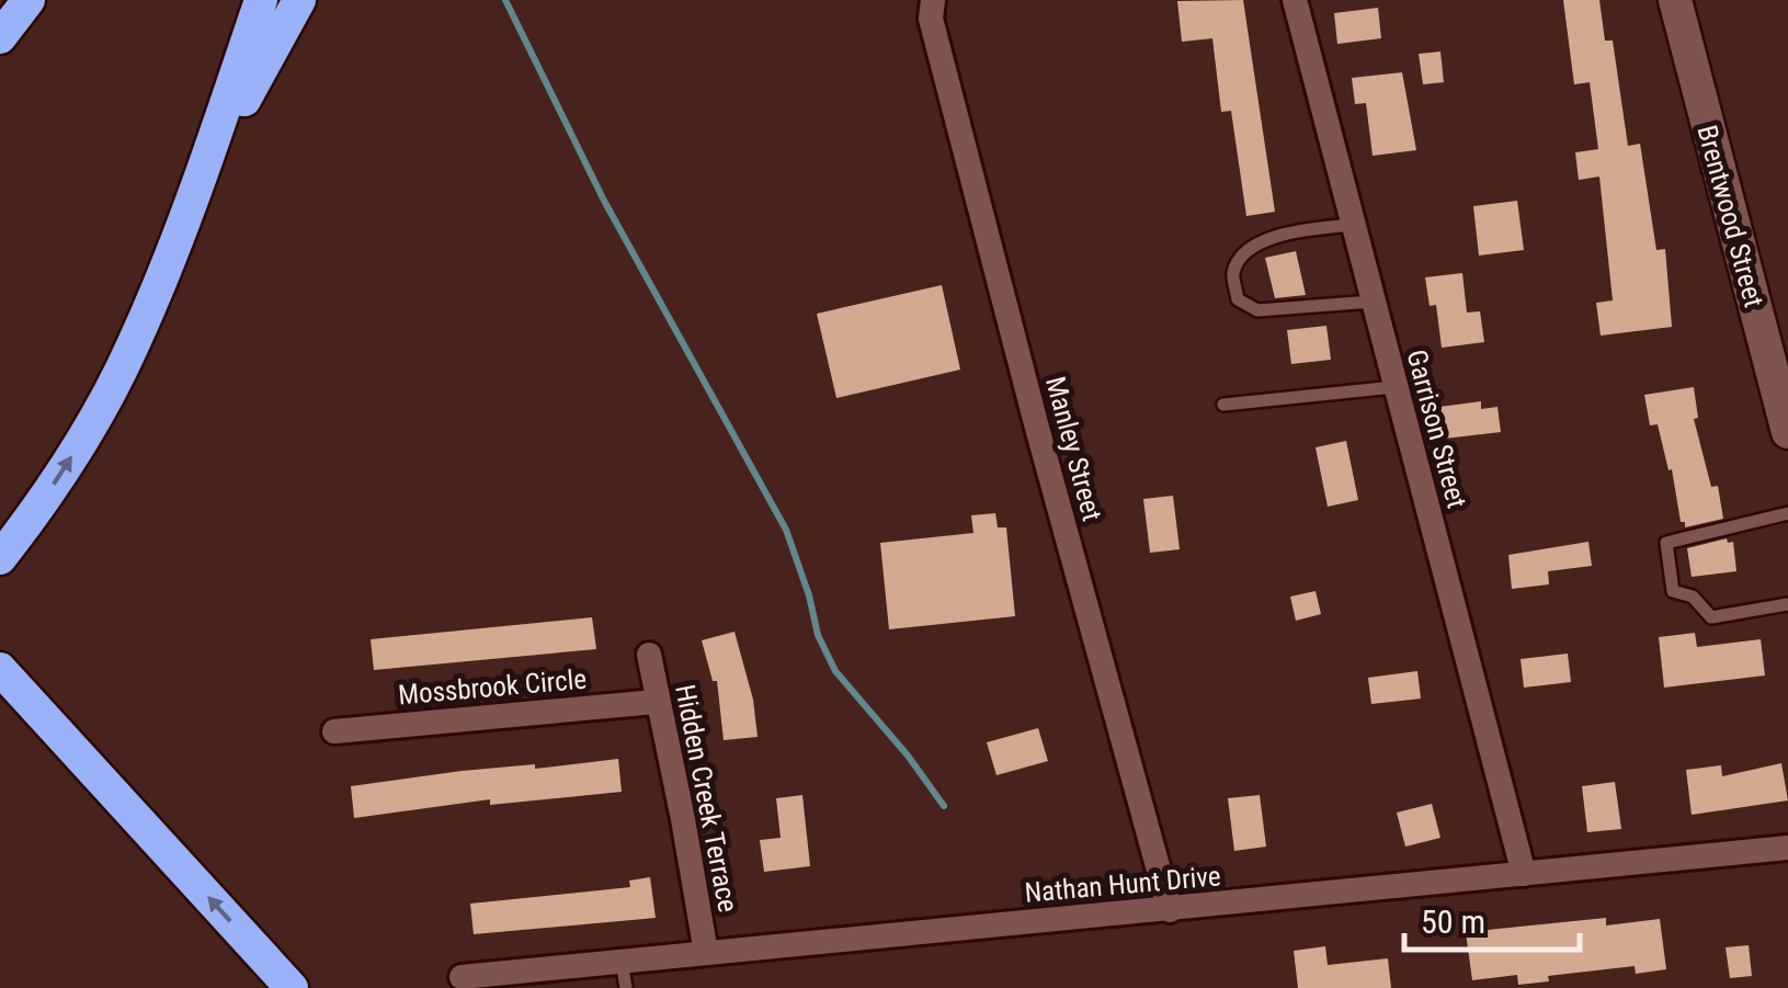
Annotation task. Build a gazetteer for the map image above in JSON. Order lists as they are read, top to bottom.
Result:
{
  "streets": {
    "main road": ["Brentwood Street"],
    "street": [
      "Garrison Street",
      "Manley Street",
      "Mossbrook Circle",
      "Hidden Creek Terrace",
      "Nathan Hunt Drive"
    ]
  },
  "crossings": [
    ["Garrison Street", "Nathan Hunt Drive"],
    ["Manley Street", "Nathan Hunt Drive"],
    ["Mossbrook Circle", "Hidden Creek Terrace"],
    ["Hidden Creek Terrace", "Nathan Hunt Drive"]
  ],
  "scale_bar": "50 m"
}
